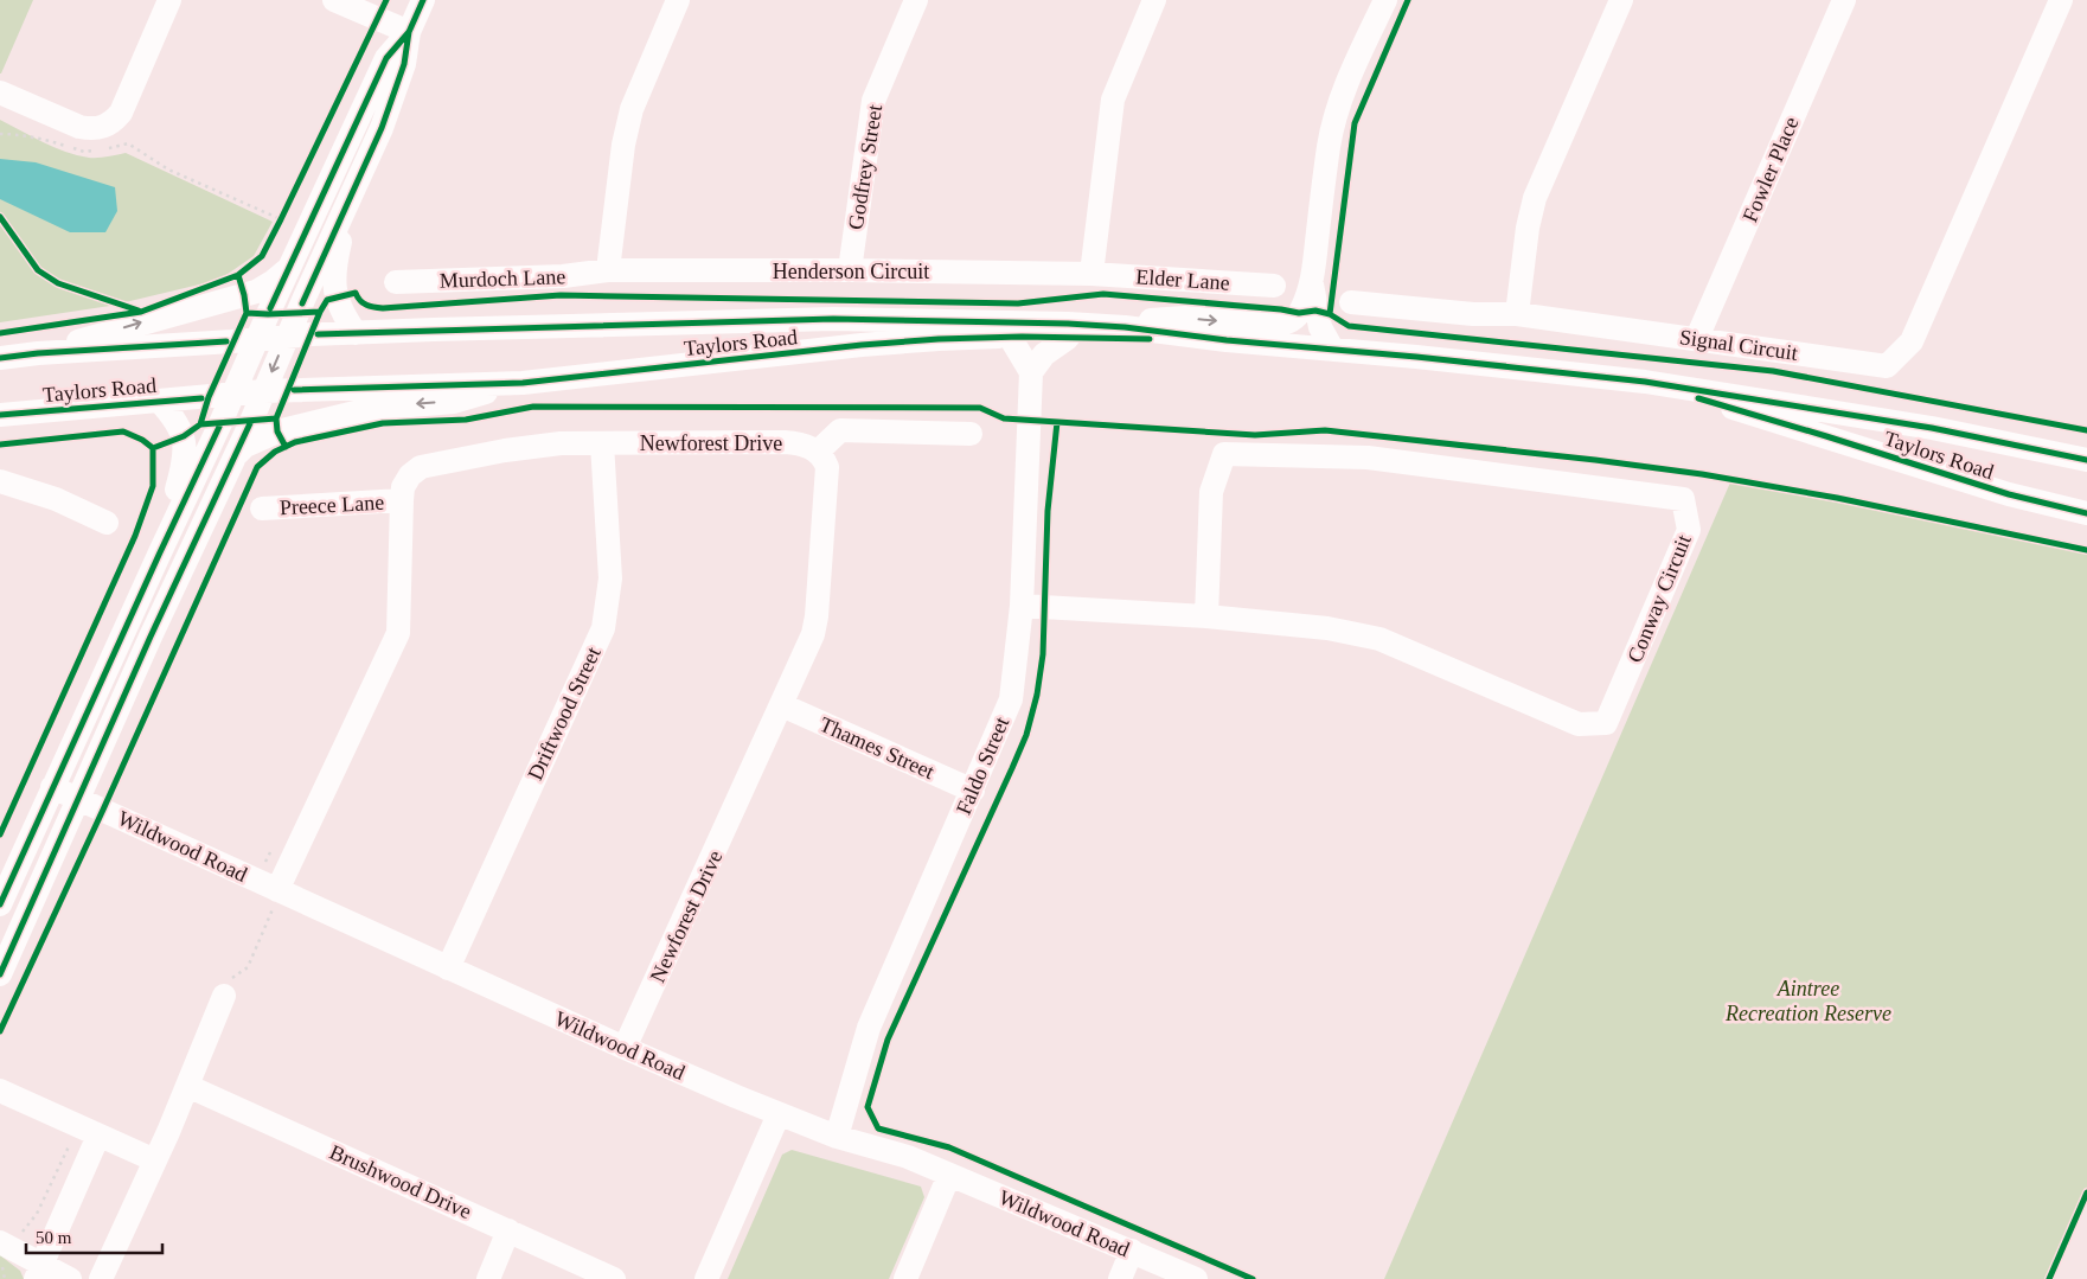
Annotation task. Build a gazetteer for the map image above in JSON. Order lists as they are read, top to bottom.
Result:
{
  "streets": {
    "street": [
      "Godfrey Street",
      "Fowler Place",
      "Henderson Circuit",
      "Murdoch Lane",
      "Elder Lane",
      "Taylors Road",
      "Signal Circuit",
      "Newforest Drive",
      "Preece Lane",
      "Conway Circuit",
      "Driftwood Street",
      "Thames Street",
      "Faldo Street",
      "Wildwood Road",
      "Brushwood Drive"
    ]
  },
  "crossings": [
    ["Godfrey Street", "Henderson Circuit"],
    ["Fowler Place", "Signal Circuit"],
    ["Henderson Circuit", "Murdoch Lane"],
    ["Henderson Circuit", "Elder Lane"],
    ["Newforest Drive", "Preece Lane"],
    ["Newforest Drive", "Driftwood Street"],
    ["Newforest Drive", "Thames Street"],
    ["Newforest Drive", "Wildwood Road"],
    ["Conway Circuit", "Faldo Street"],
    ["Driftwood Street", "Wildwood Road"],
    ["Thames Street", "Faldo Street"],
    ["Faldo Street", "Wildwood Road"]
  ],
  "parks": ["Aintree Recreation Reserve"],
  "scale_bar": "50 m"
}
